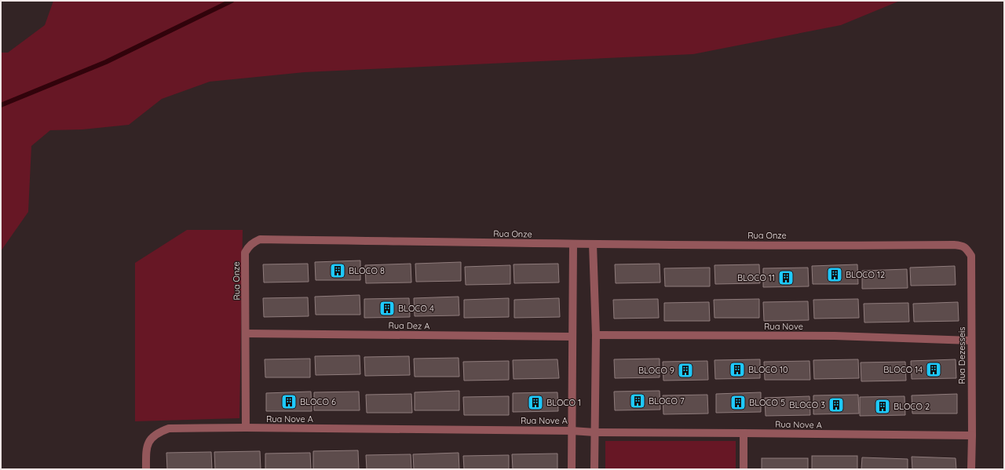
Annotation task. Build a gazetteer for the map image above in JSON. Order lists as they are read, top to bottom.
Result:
{
  "streets": {
    "street": [
      "Rua Onze",
      "Rua Dez A",
      "Rua Nove",
      "Rua Dezesseis",
      "Rua Nove A"
    ]
  },
  "crossings": [
    ["Rua Onze", "Rua Dez A"],
    ["Rua Onze", "Rua Dezesseis"],
    ["Rua Onze", "Rua Nove A"],
    ["Rua Nove", "Rua Dezesseis"],
    ["Rua Dezesseis", "Rua Nove A"]
  ],
  "places": {
    "building": [
      "BLOCO 8",
      "BLOCO 12",
      "BLOCO 11",
      "BLOCO 4",
      "BLOCO 10",
      "BLOCO 14",
      "BLOCO 9",
      "BLOCO 7",
      "BLOCO 6",
      "BLOCO 1",
      "BLOCO 5",
      "BLOCO 3",
      "BLOCO 2"
    ]
  }
}
